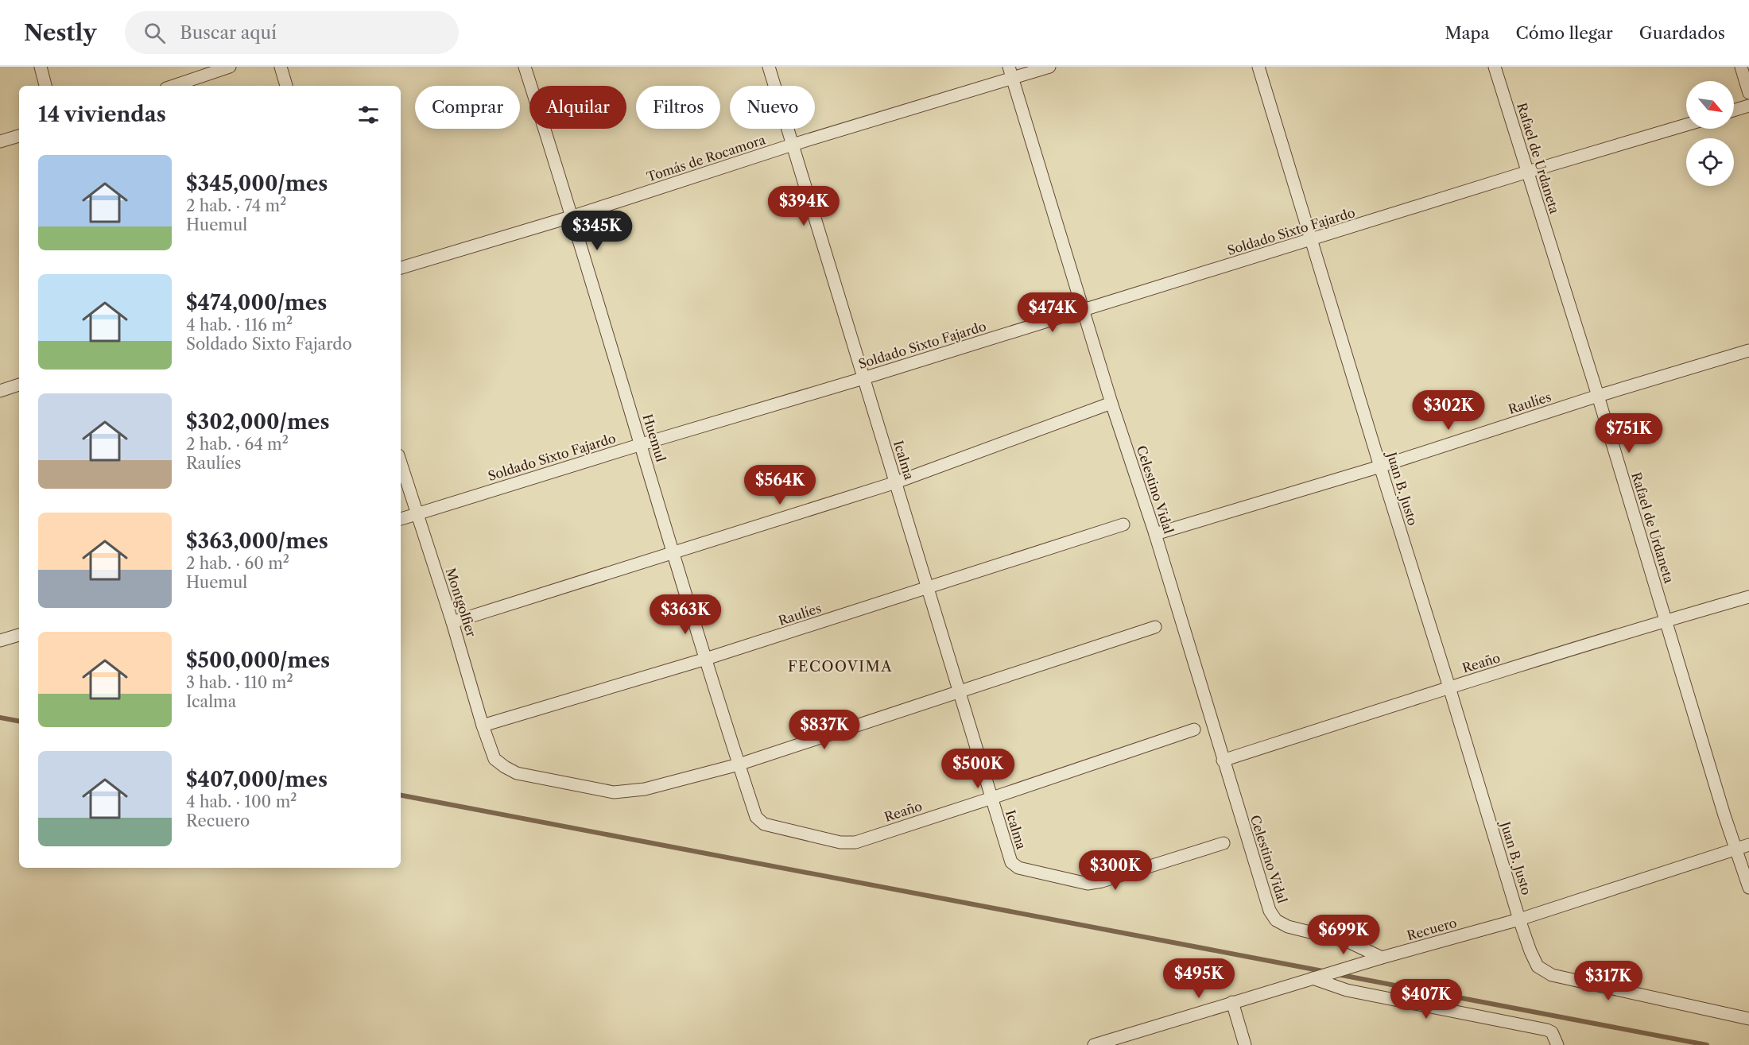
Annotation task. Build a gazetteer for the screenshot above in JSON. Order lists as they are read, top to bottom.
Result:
{
  "streets": {
    "street": [
      "Tomás de Rocamora",
      "Rafael de Urdaneta",
      "Soldado Sixto Fajardo",
      "Raulíes",
      "Huemul",
      "Icalma",
      "Juan B. Justo",
      "Celestino Vidal",
      "Montgolfier",
      "Reaño",
      "Recuero"
    ]
  },
  "crossings": [
    ["Tomás de Rocamora", "Huemul"],
    ["Tomás de Rocamora", "Icalma"],
    ["Tomás de Rocamora", "Celestino Vidal"],
    ["Rafael de Urdaneta", "Soldado Sixto Fajardo"],
    ["Rafael de Urdaneta", "Raulíes"],
    ["Rafael de Urdaneta", "Reaño"],
    ["Rafael de Urdaneta", "Recuero"],
    ["Soldado Sixto Fajardo", "Huemul"],
    ["Soldado Sixto Fajardo", "Icalma"],
    ["Soldado Sixto Fajardo", "Juan B. Justo"],
    ["Soldado Sixto Fajardo", "Celestino Vidal"],
    ["Soldado Sixto Fajardo", "Montgolfier"],
    ["Raulíes", "Huemul"],
    ["Raulíes", "Icalma"],
    ["Raulíes", "Juan B. Justo"],
    ["Raulíes", "Celestino Vidal"],
    ["Raulíes", "Montgolfier"],
    ["Huemul", "Montgolfier"],
    ["Huemul", "Reaño"],
    ["Icalma", "Reaño"],
    ["Juan B. Justo", "Reaño"],
    ["Juan B. Justo", "Recuero"],
    ["Celestino Vidal", "Reaño"],
    ["Celestino Vidal", "Recuero"]
  ],
  "districts": ["FECOOVIMA"],
  "north": "bottom right",
  "page": {
    "header": "Nestly",
    "search": "Buscar aquí",
    "nav": ["Mapa", "Cómo llegar", "Guardados"],
    "chip": [
      "Comprar",
      "Alquilar",
      "Filtros",
      "Nuevo"
    ],
    "heading": "14 viviendas",
    "list": [
      {
        "name": "$345,000/mes",
        "note": "2 hab. · 74 m² · Huemul"
      },
      {
        "name": "$474,000/mes",
        "note": "4 hab. · 116 m² · Soldado Sixto Fajardo"
      },
      {
        "name": "$302,000/mes",
        "note": "2 hab. · 64 m² · Raulíes"
      },
      {
        "name": "$363,000/mes",
        "note": "2 hab. · 60 m² · Huemul"
      },
      {
        "name": "$500,000/mes",
        "note": "3 hab. · 110 m² · Icalma"
      },
      {
        "name": "$407,000/mes",
        "note": "4 hab. · 100 m² · Recuero"
      }
    ],
    "price": [
      "$394K",
      "$345K",
      "$474K",
      "$302K",
      "$751K",
      "$564K",
      "$363K",
      "$837K",
      "$500K",
      "$300K",
      "$699K",
      "$495K",
      "$317K",
      "$407K"
    ]
  }
}
